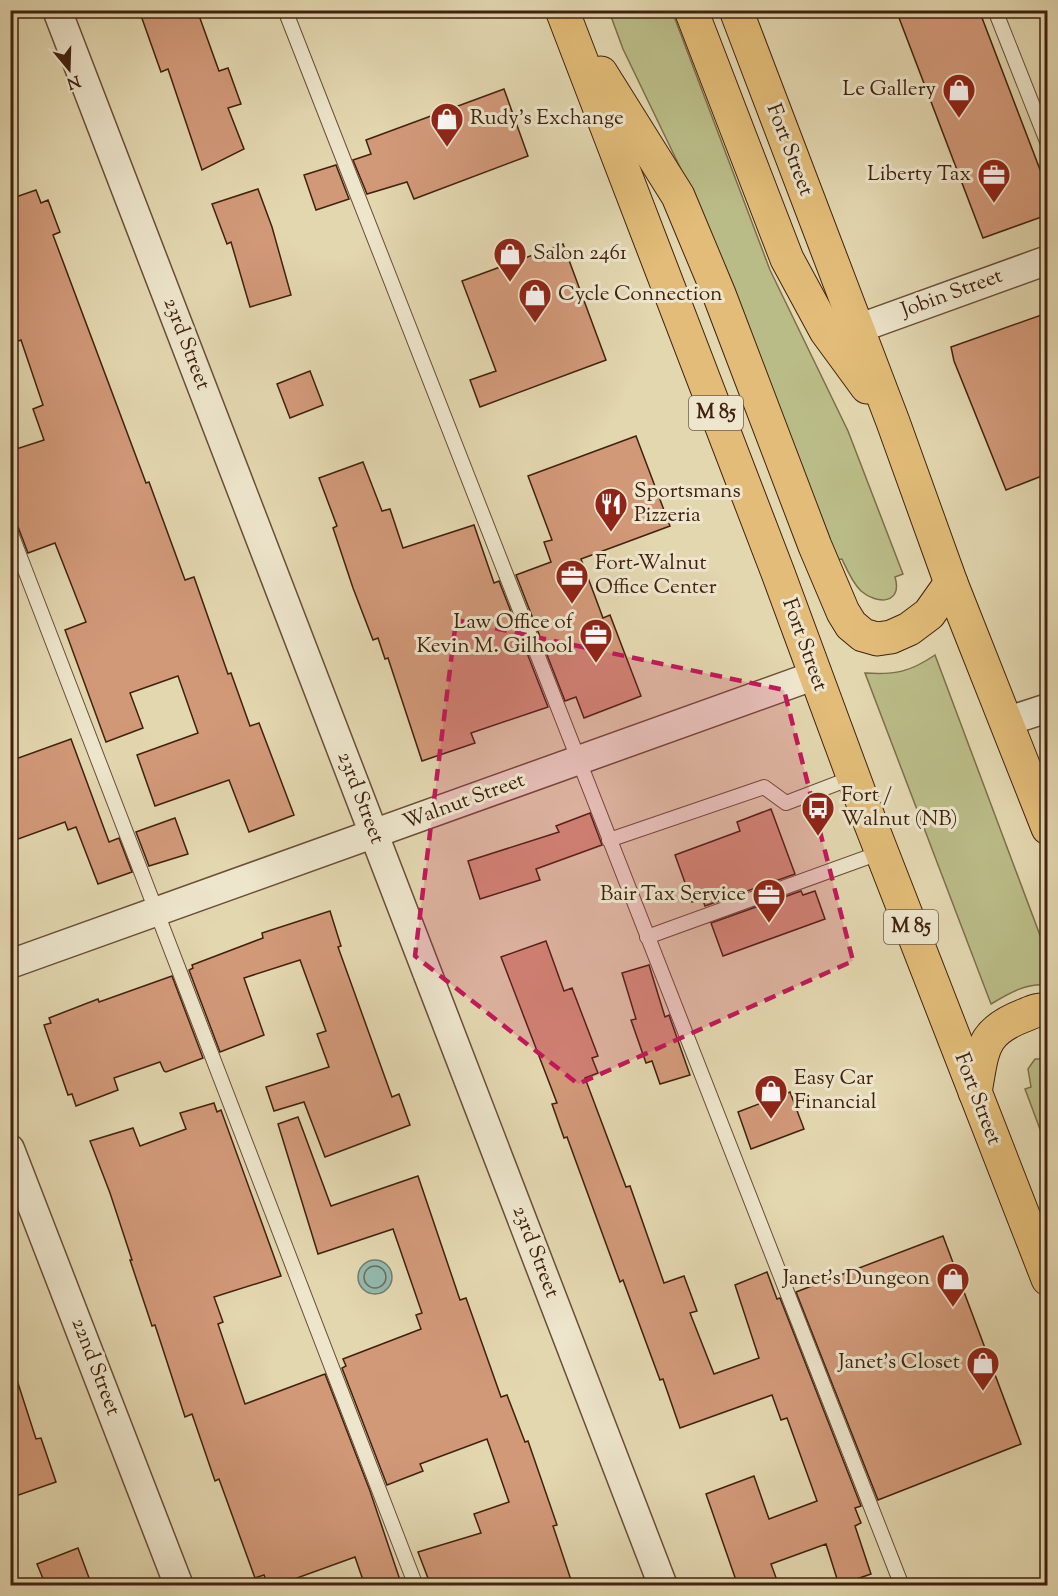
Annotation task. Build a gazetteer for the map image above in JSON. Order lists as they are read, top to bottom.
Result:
{
  "streets": {
    "main road": ["Fort Street", "M 85"],
    "street": [
      "Jobin Street",
      "23rd Street",
      "Walnut Street",
      "22nd Street"
    ]
  },
  "crossings": [
    ["Fort Street", "Jobin Street"],
    ["Fort Street", "Walnut Street"],
    ["23rd Street", "Walnut Street"]
  ],
  "places": {
    "shop": [
      "Le Gallery",
      "Rudy's Exchange",
      "Salon 2461",
      "Cycle Connection",
      "Easy Car Financial",
      "Janet's Dungeon",
      "Janet's Closet"
    ],
    "office": [
      "Liberty Tax",
      "Fort-Walnut Office Center",
      "Law Office of Kevin M. Gilhool",
      "Bair Tax Service"
    ],
    "restaurant": ["Sportsmans Pizzeria"],
    "bus stop": ["Fort / Walnut (NB)"]
  },
  "north": "bottom"
}
